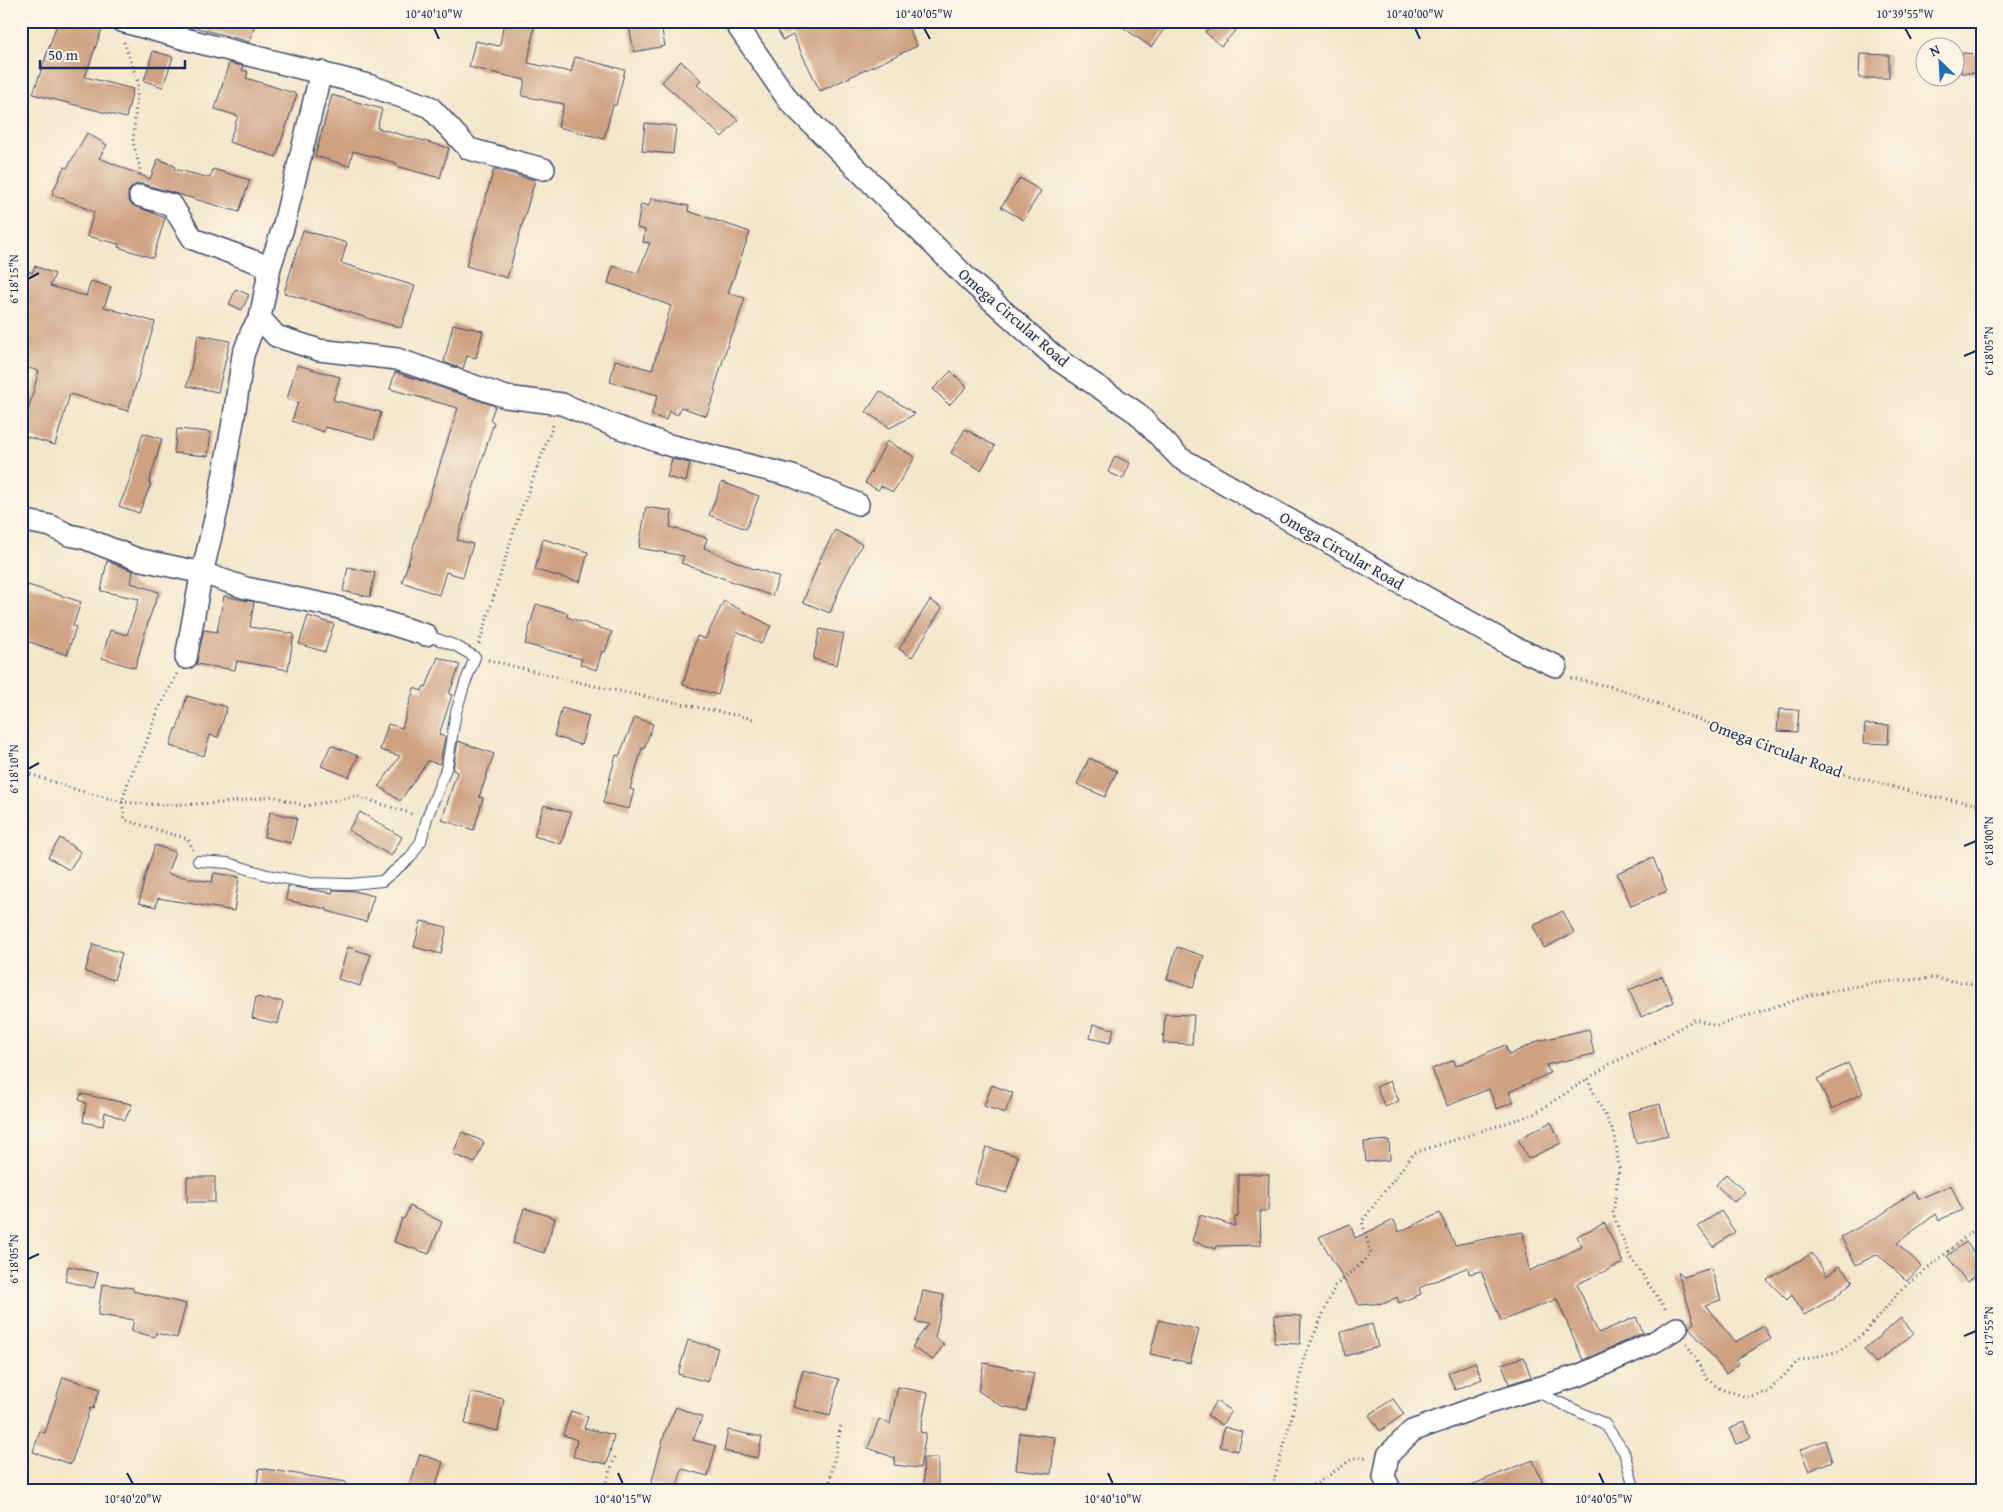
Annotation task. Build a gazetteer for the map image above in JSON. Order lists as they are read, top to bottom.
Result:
{
  "streets": {
    "street": ["Omega Circular Road"]
  },
  "scale_bar": "50 m",
  "north": "top left",
  "coordinates": [
    "10°40'10\"W",
    "10°40'05\"W",
    "10°40'00\"W",
    "10°39'55\"W",
    "6°18'15\"N",
    "6°18'05\"N",
    "6°18'10\"N",
    "6°18'00\"N",
    "6°17'55\"N",
    "10°40'20\"W",
    "10°40'15\"W"
  ]
}
